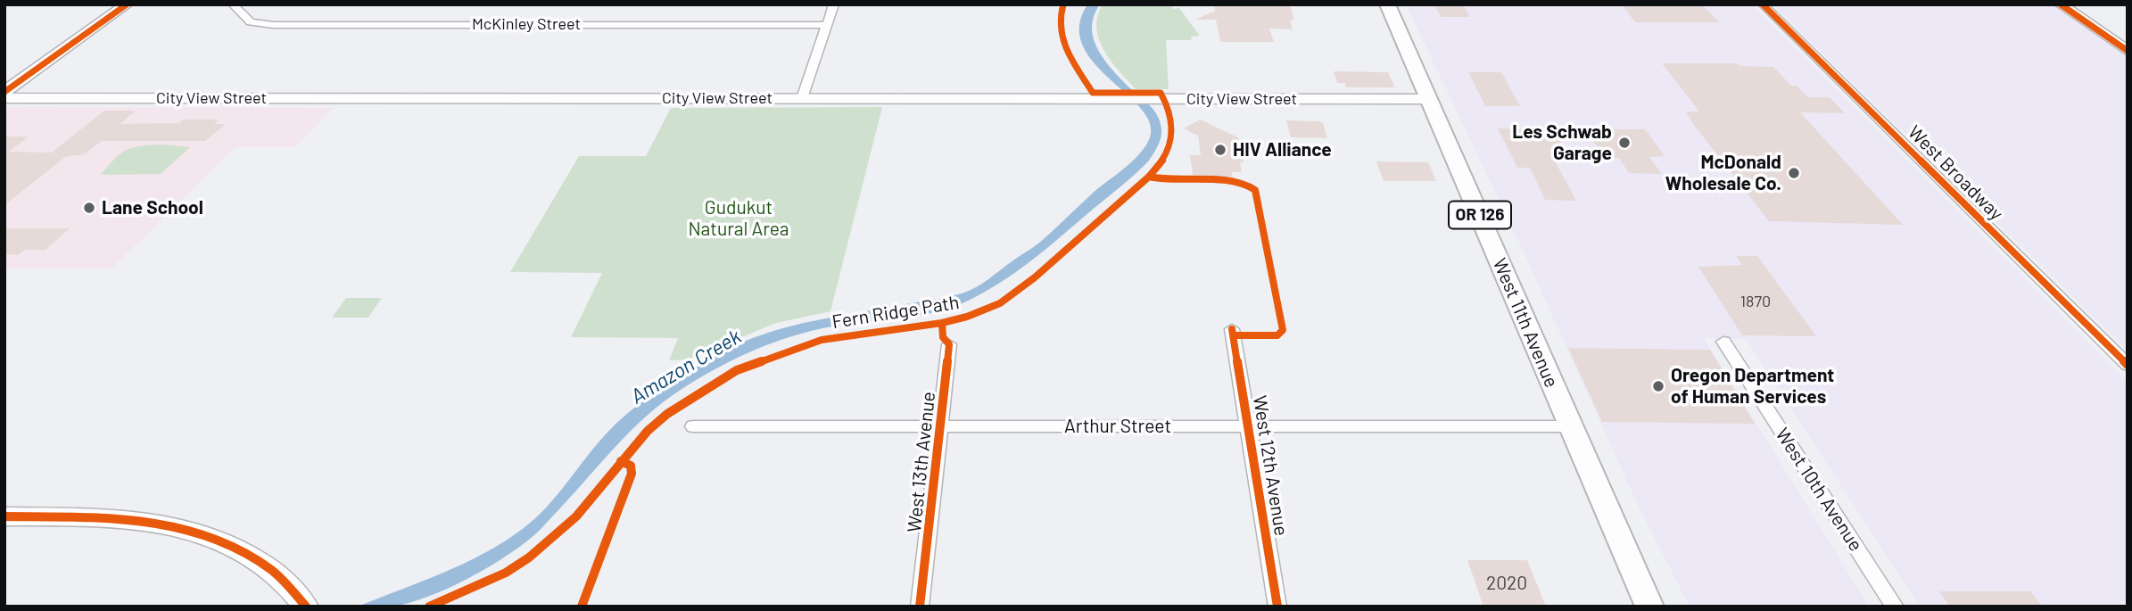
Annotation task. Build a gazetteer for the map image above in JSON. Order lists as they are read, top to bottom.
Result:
{
  "streets": {
    "main road": ["OR 126", "West 11th Avenue"],
    "street": [
      "McKinley Street",
      "City View Street",
      "West Broadway",
      "Arthur Street",
      "West 13th Avenue",
      "West 12th Avenue",
      "West 10th Avenue"
    ],
    "cycle path": ["Fern Ridge Path"]
  },
  "crossings": [
    ["City View Street", "West 11th Avenue"],
    ["West 11th Avenue", "Arthur Street"],
    ["Arthur Street", "West 13th Avenue"],
    ["Arthur Street", "West 12th Avenue"]
  ],
  "water": ["Amazon Creek"],
  "parks": ["Gudukut Natural Area"],
  "places": [
    "Les Schwab Garage",
    "HIV Alliance",
    "McDonald Wholesale Co.",
    "Lane School",
    "Oregon Department of Human Services"
  ],
  "house_numbers": ["1870", "2020"]
}
